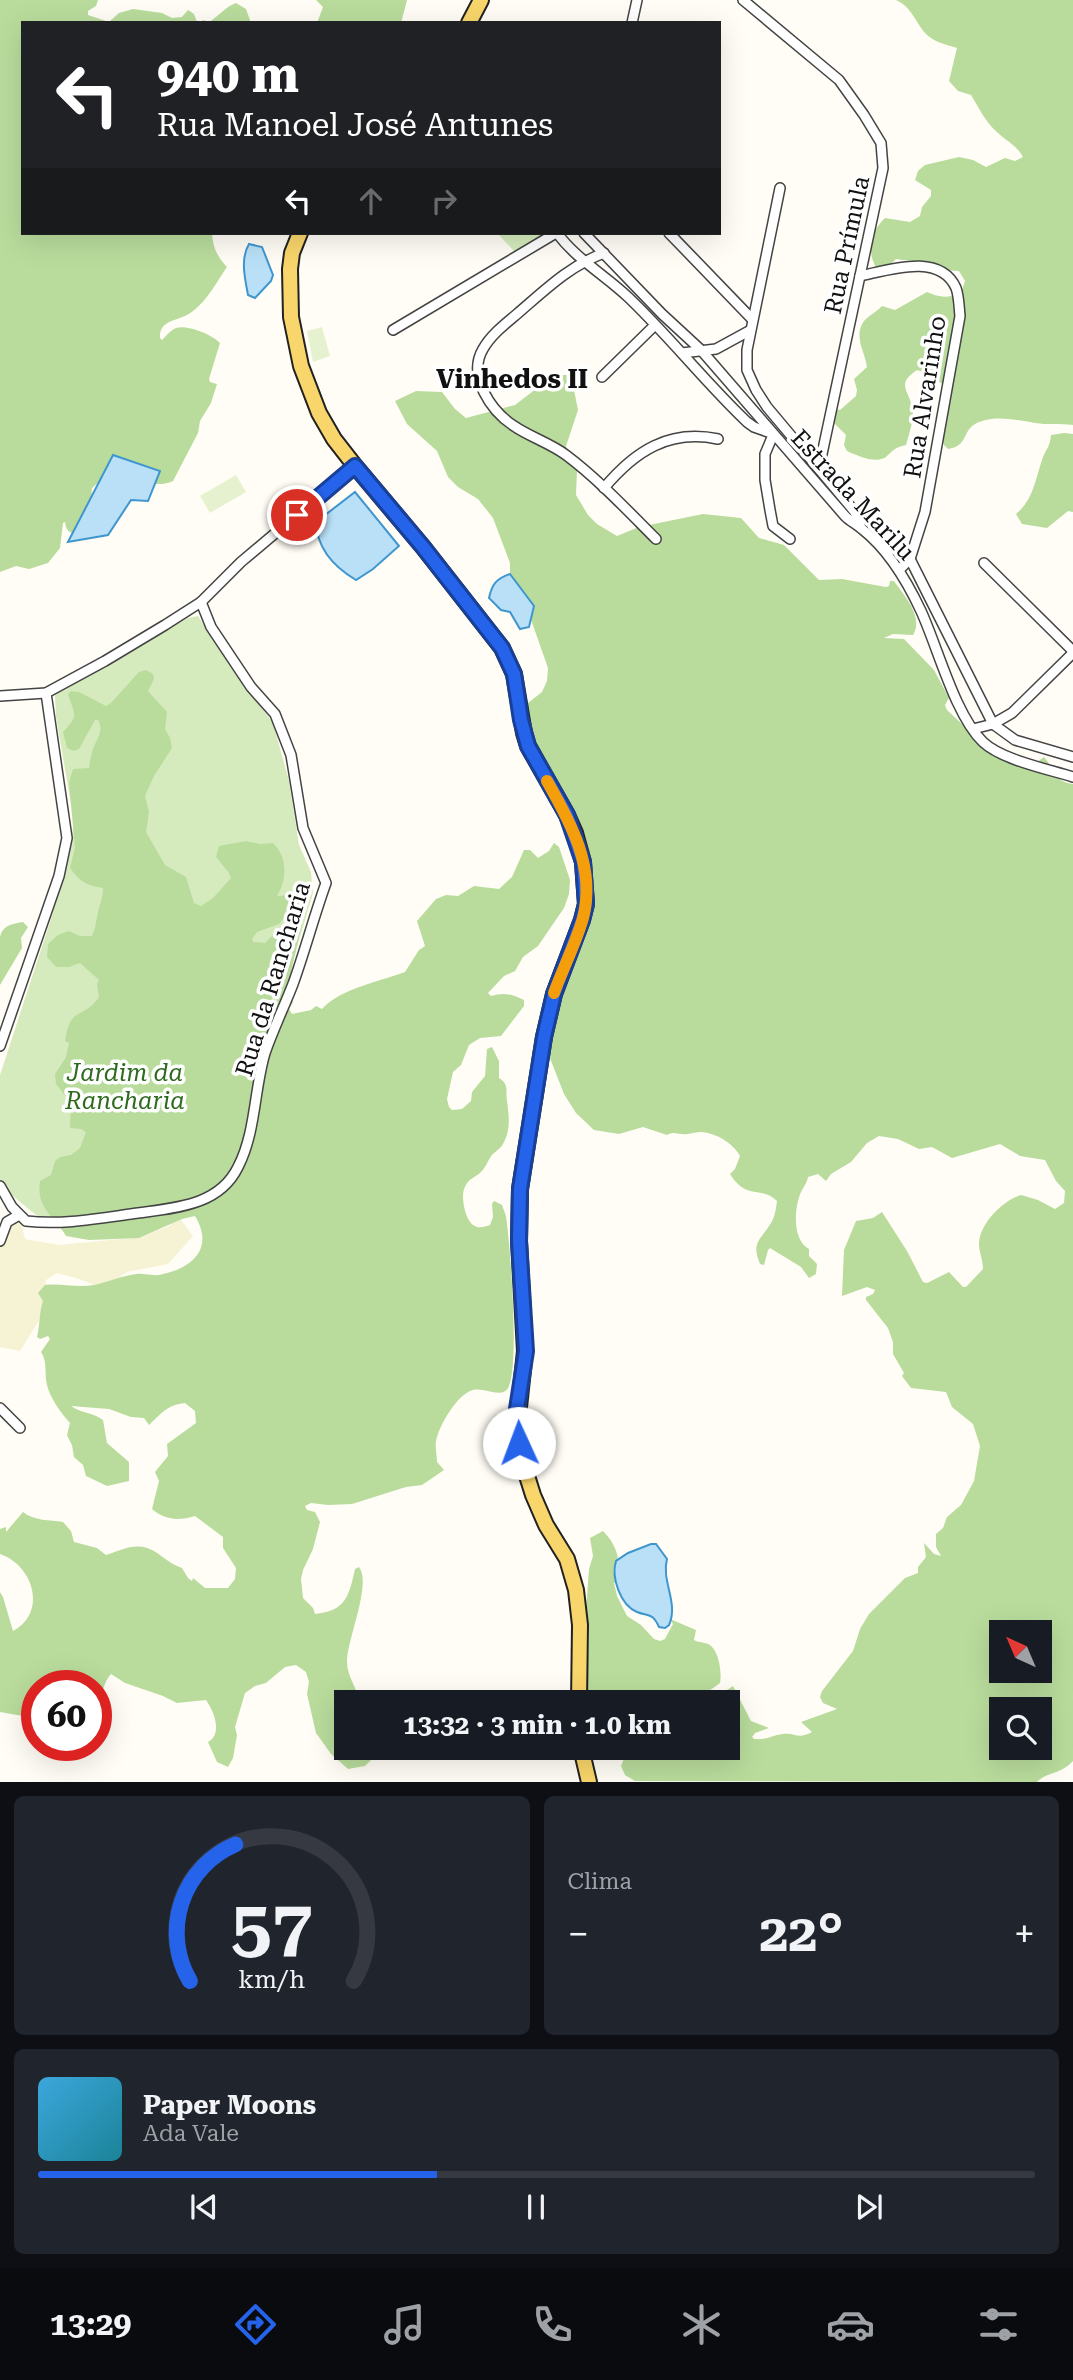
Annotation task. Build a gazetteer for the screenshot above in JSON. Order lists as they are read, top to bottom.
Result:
{
  "streets": {
    "street": [
      "Rua Prímula",
      "Rua Alvarinho",
      "Estrada Marilu",
      "Rua da Rancharia"
    ]
  },
  "crossings": [
    ["Rua Prímula", "Rua Alvarinho"],
    ["Rua Alvarinho", "Estrada Marilu"]
  ],
  "districts": ["Vinhedos II"],
  "parks": ["Jardim da Rancharia"],
  "north": "top left",
  "page": {
    "turn": ["940 m", "Rua Manoel José Antunes"],
    "limit": "60",
    "trip": "13:32 · 3 min · 1.0 km",
    "tile": "Clima",
    "heat": ["−", "22°", "+"],
    "song": ["Paper Moons", "Ada Vale"],
    "tabs": "13:29",
    "gauge": ["57", "km/h"]
  }
}
